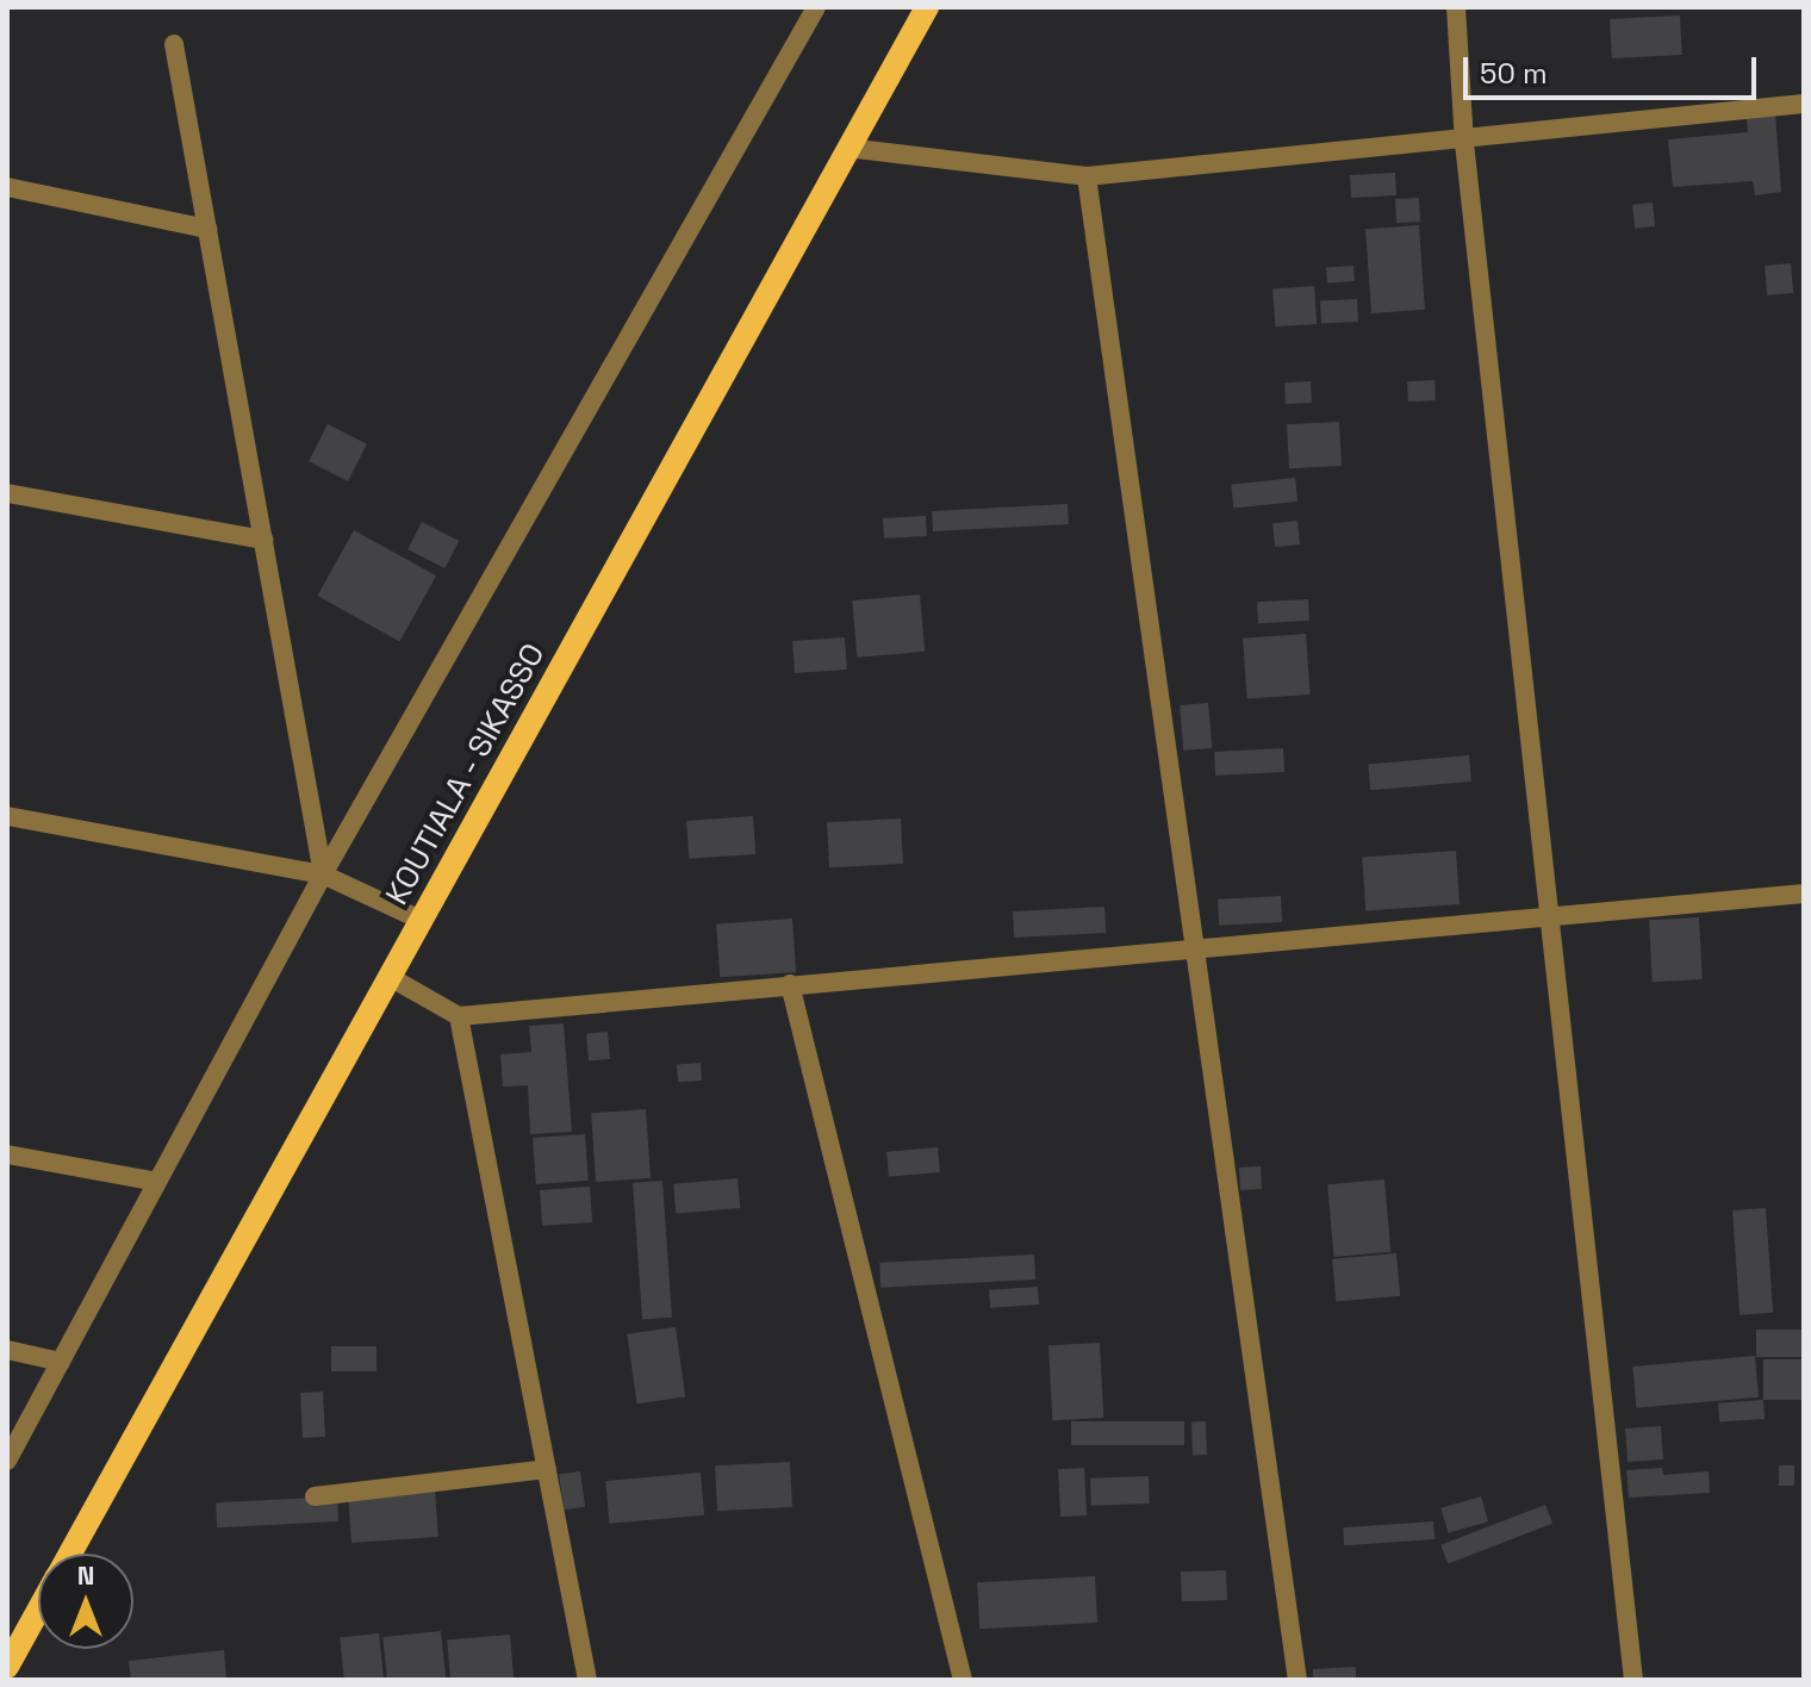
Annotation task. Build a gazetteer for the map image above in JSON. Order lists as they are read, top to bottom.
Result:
{
  "streets": {
    "main road": ["KOUTIALA - SIKASSO"]
  },
  "scale_bar": "50 m",
  "north": "top"
}
